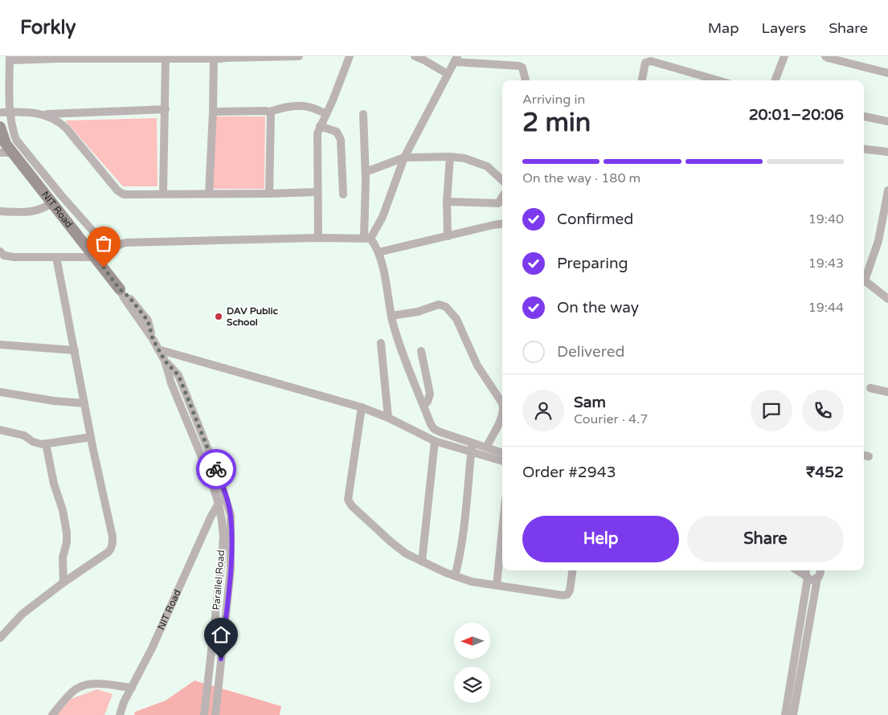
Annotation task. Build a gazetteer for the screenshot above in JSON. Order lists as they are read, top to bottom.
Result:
{
  "streets": {
    "main road": ["NIT Road"],
    "street": ["Parallel Road"]
  },
  "crossings": [
    ["NIT Road", "Parallel Road"]
  ],
  "places": ["DAV Public School"],
  "north": "left",
  "page": {
    "header": "Forkly",
    "nav": ["Map", "Layers", "Share"],
    "heading": ["2 min", "Arriving in", "20:01–20:06"],
    "panel": [
      "Sam",
      "Courier · 4.7",
      "Order #2943",
      "₹452"
    ],
    "bar": "On the way · 180 m",
    "list": [
      ["Confirmed", "19:40"],
      ["Preparing", "19:43"],
      ["On the way", "19:44"],
      "Delivered"
    ],
    "buttons": ["Help", "Share"]
  }
}
